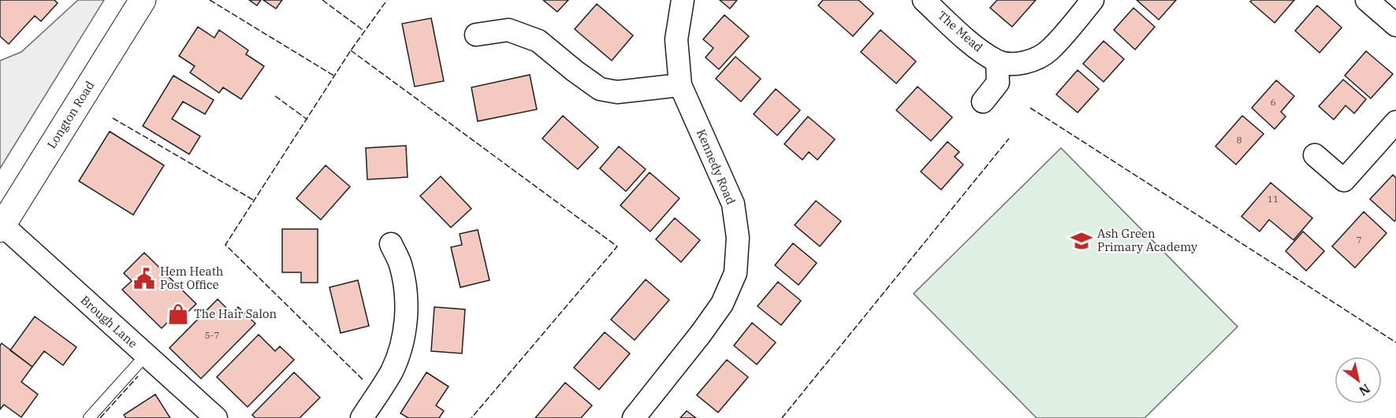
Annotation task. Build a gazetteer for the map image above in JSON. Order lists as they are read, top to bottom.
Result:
{
  "streets": {
    "main road": ["Longton Road"],
    "street": ["The Mead", "Kennedy Road", "Brough Lane"]
  },
  "crossings": [
    ["Longton Road", "Brough Lane"]
  ],
  "places": {
    "school or university": ["Ash Green Primary Academy"],
    "public building": ["Hem Heath Post Office"],
    "shop": ["The Hair Salon"]
  },
  "house_numbers": [
    "6",
    "8",
    "11",
    "7",
    "5-7"
  ],
  "north": "bottom right"
}
